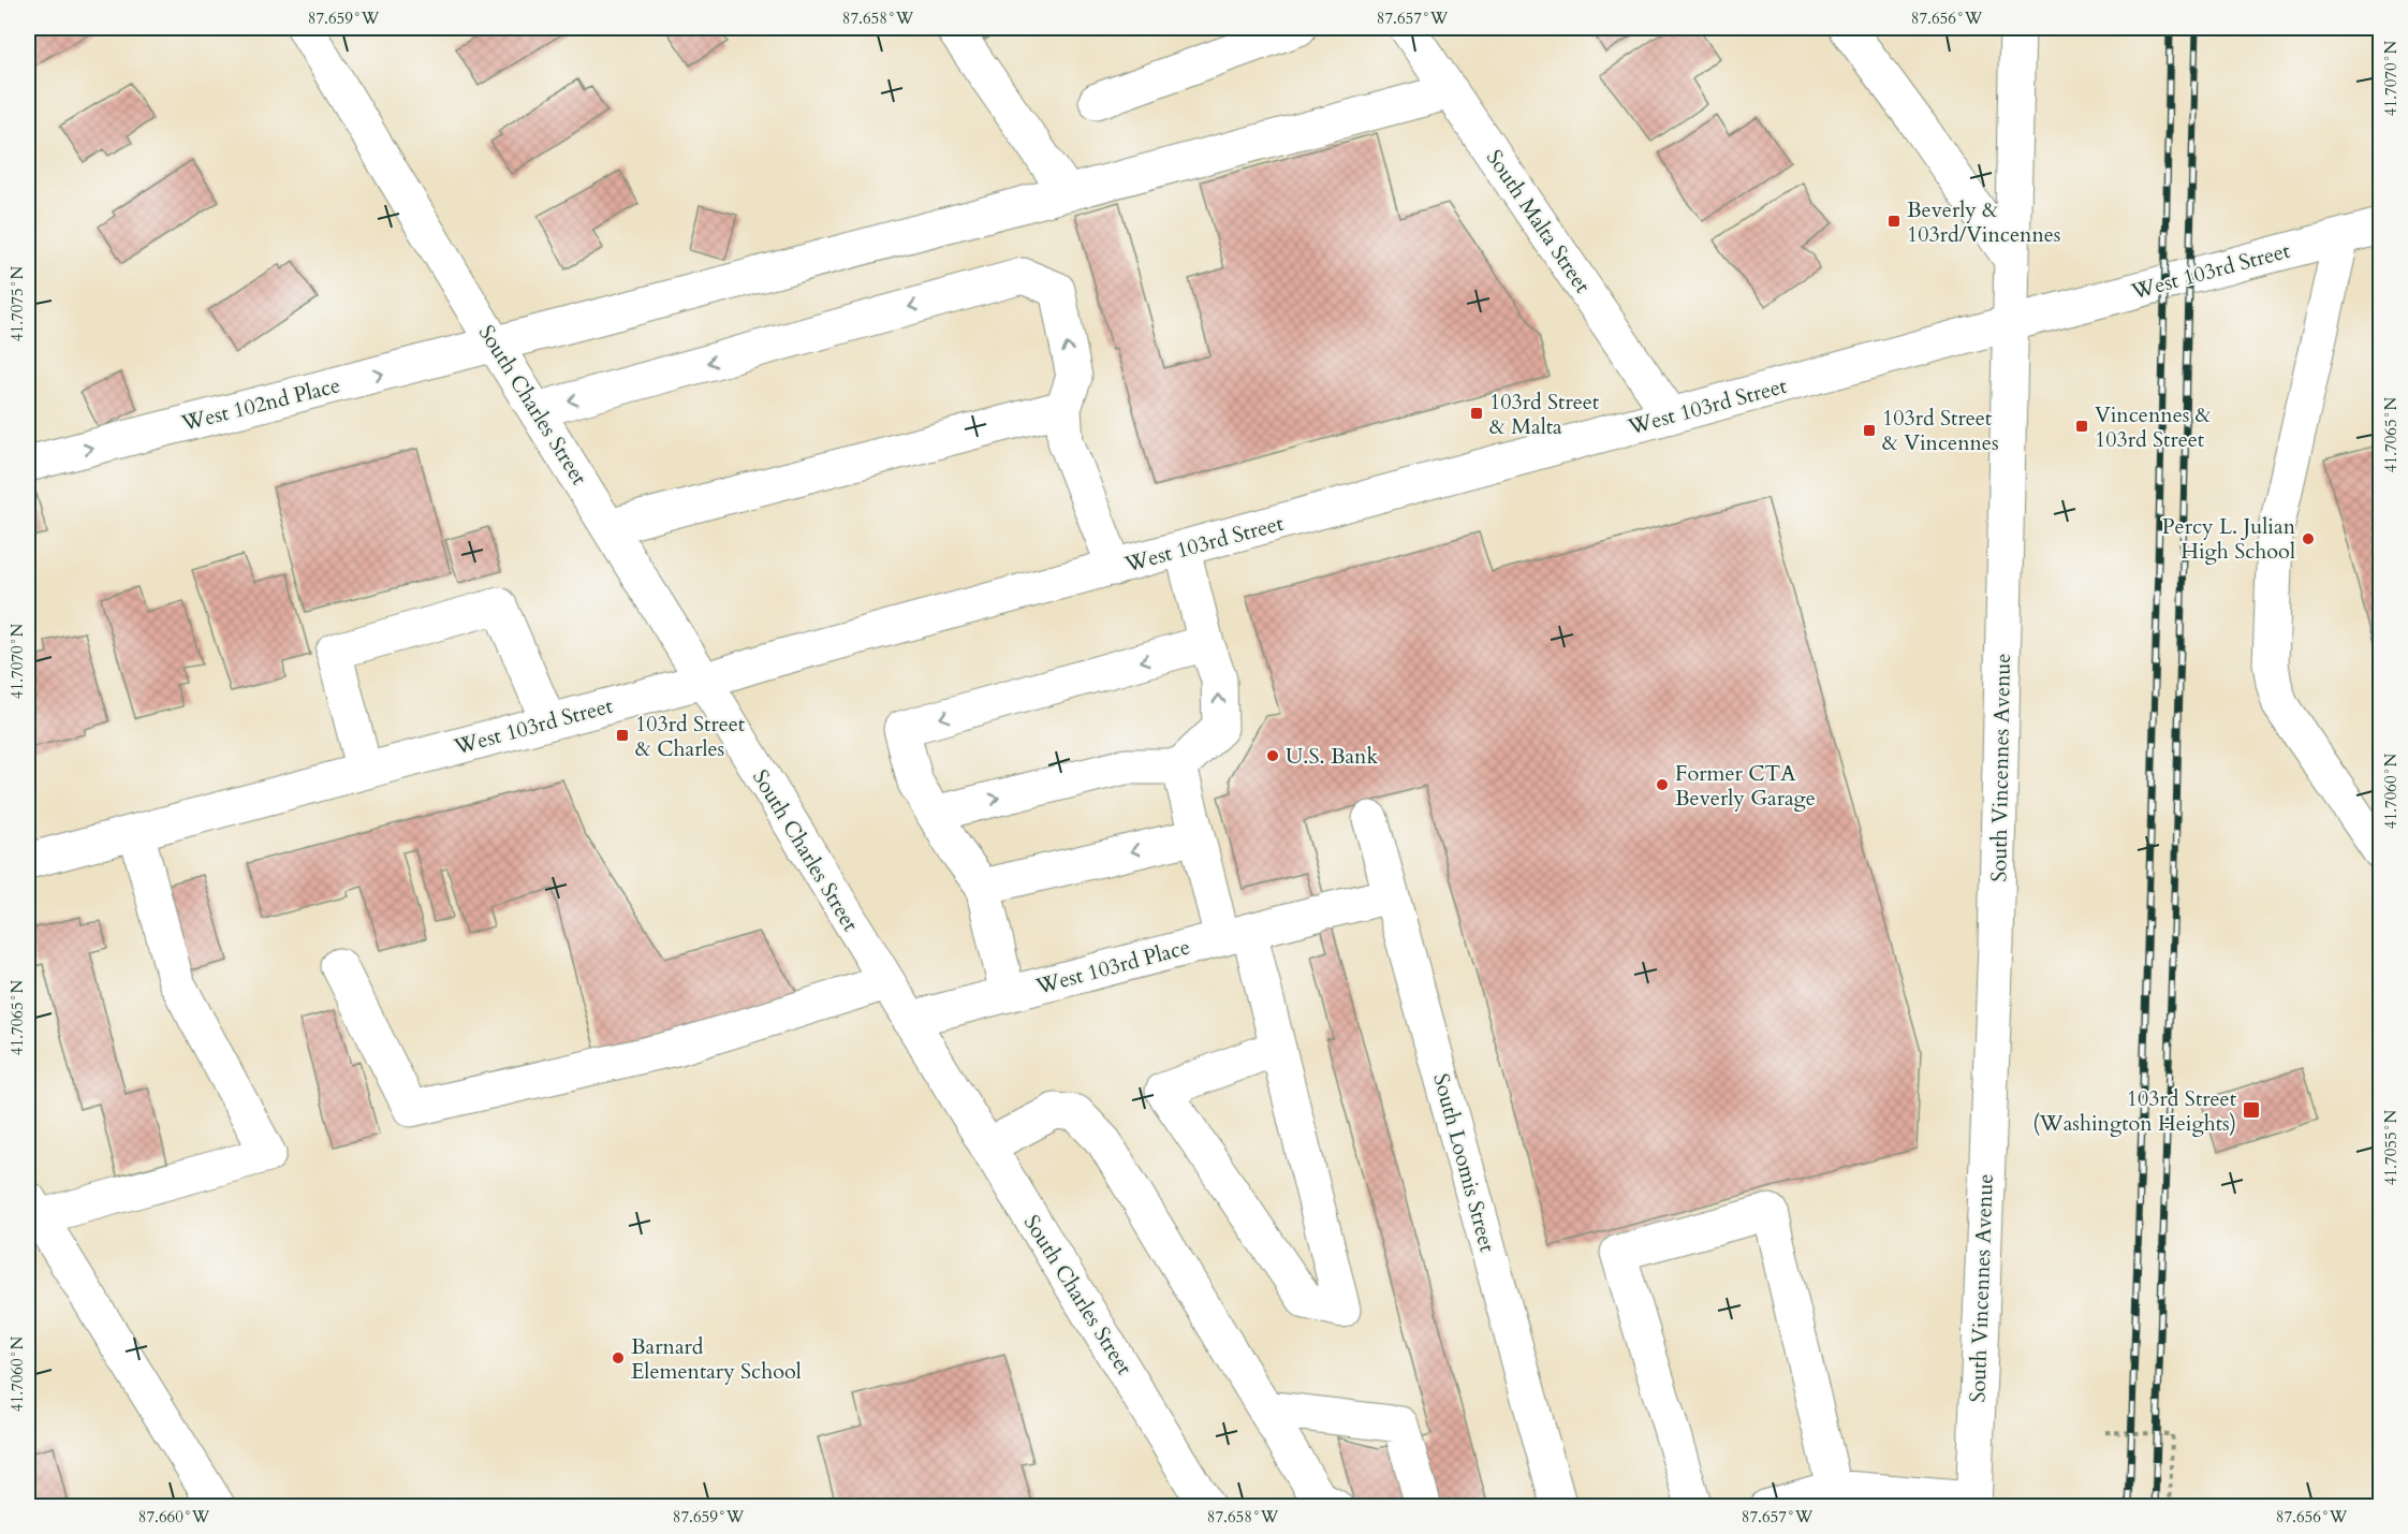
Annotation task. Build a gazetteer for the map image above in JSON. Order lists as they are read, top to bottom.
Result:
{
  "streets": {
    "street": [
      "South Malta Street",
      "West 103rd Street",
      "West 102nd Place",
      "South Charles Street",
      "South Vincennes Avenue",
      "West 103rd Place",
      "South Loomis Street"
    ]
  },
  "crossings": [
    ["South Malta Street", "West 103rd Street"],
    ["South Malta Street", "West 102nd Place"],
    ["West 103rd Street", "South Charles Street"],
    ["West 103rd Street", "South Vincennes Avenue"],
    ["West 102nd Place", "South Charles Street"],
    ["South Charles Street", "West 103rd Place"],
    ["West 103rd Place", "South Loomis Street"]
  ],
  "places": {
    "transit": [
      "Beverly & 103rd/Vincennes",
      "103rd Street & Malta",
      "Vincennes & 103rd Street",
      "103rd Street & Vincennes",
      "103rd Street & Charles",
      "103rd Street (Washington Heights)"
    ],
    "other": [
      "Percy L. Julian High School",
      "U.S. Bank",
      "Former CTA Beverly Garage",
      "Barnard Elementary School"
    ]
  },
  "coordinates": [
    "87.659°W",
    "87.658°W",
    "87.657°W",
    "87.656°W",
    "41.7070°N",
    "41.7075°N",
    "41.7065°N",
    "41.7060°N",
    "41.7055°N",
    "87.660°W"
  ]
}
